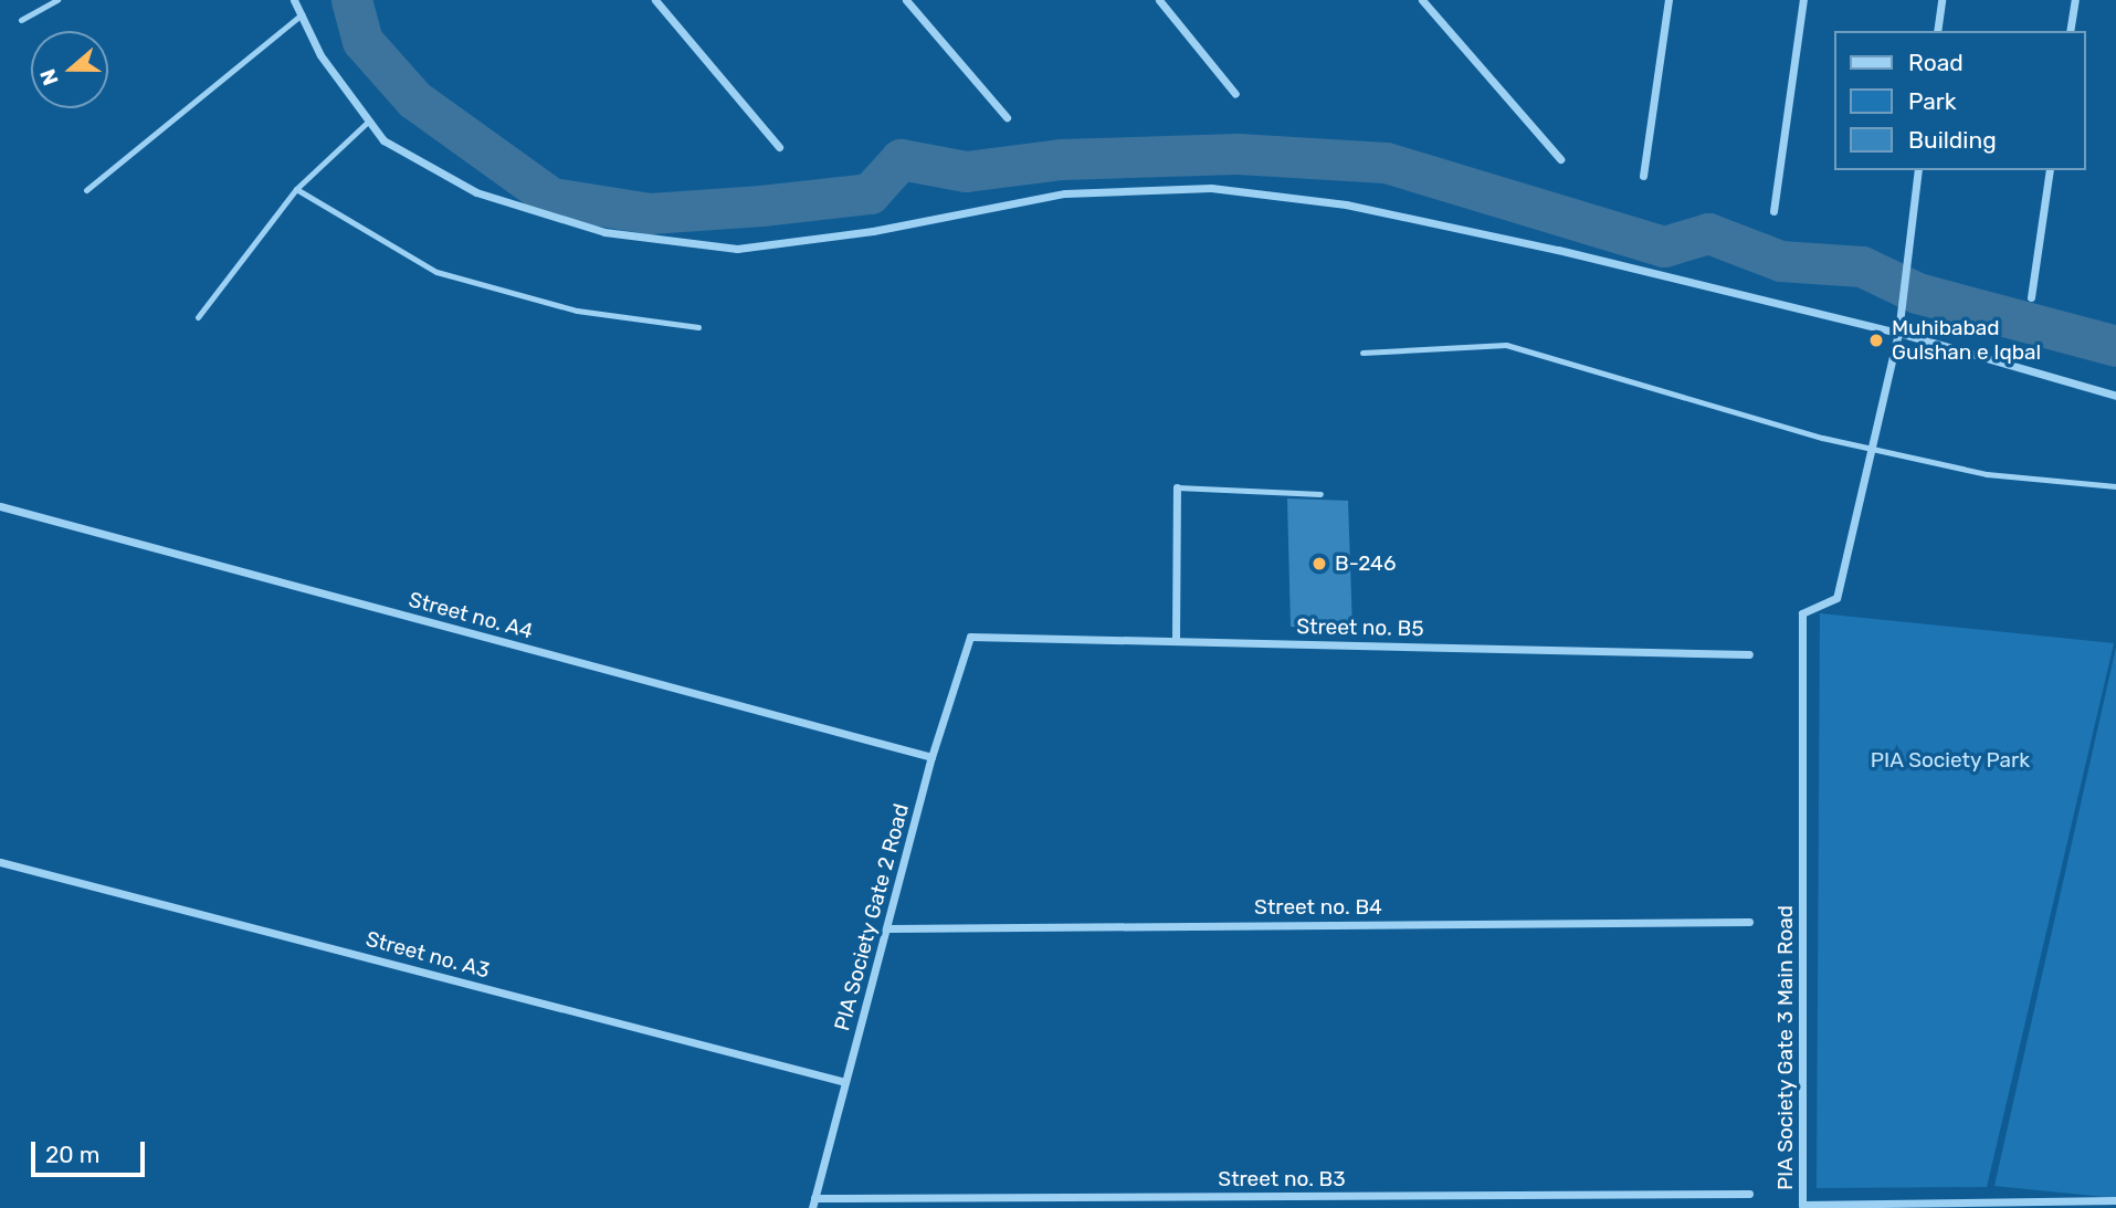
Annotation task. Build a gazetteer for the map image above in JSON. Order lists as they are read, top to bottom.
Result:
{
  "streets": {
    "street": [
      "Street no. A4",
      "Street no. B5",
      "Street no. B4",
      "PIA Society Gate 2 Road",
      "Street no. A3",
      "PIA Society Gate 3 Main Road",
      "Street no. B3"
    ]
  },
  "crossings": [
    ["Street no. A4", "PIA Society Gate 2 Road"],
    ["Street no. B5", "PIA Society Gate 2 Road"],
    ["Street no. B4", "PIA Society Gate 2 Road"],
    ["PIA Society Gate 2 Road", "Street no. A3"],
    ["PIA Society Gate 2 Road", "Street no. B3"]
  ],
  "parks": ["PIA Society Park"],
  "places": ["Muhibabad Gulshan e Iqbal", "B-246"],
  "legend": ["Road", "Park", "Building"],
  "scale_bar": "20 m",
  "north": "left"
}
